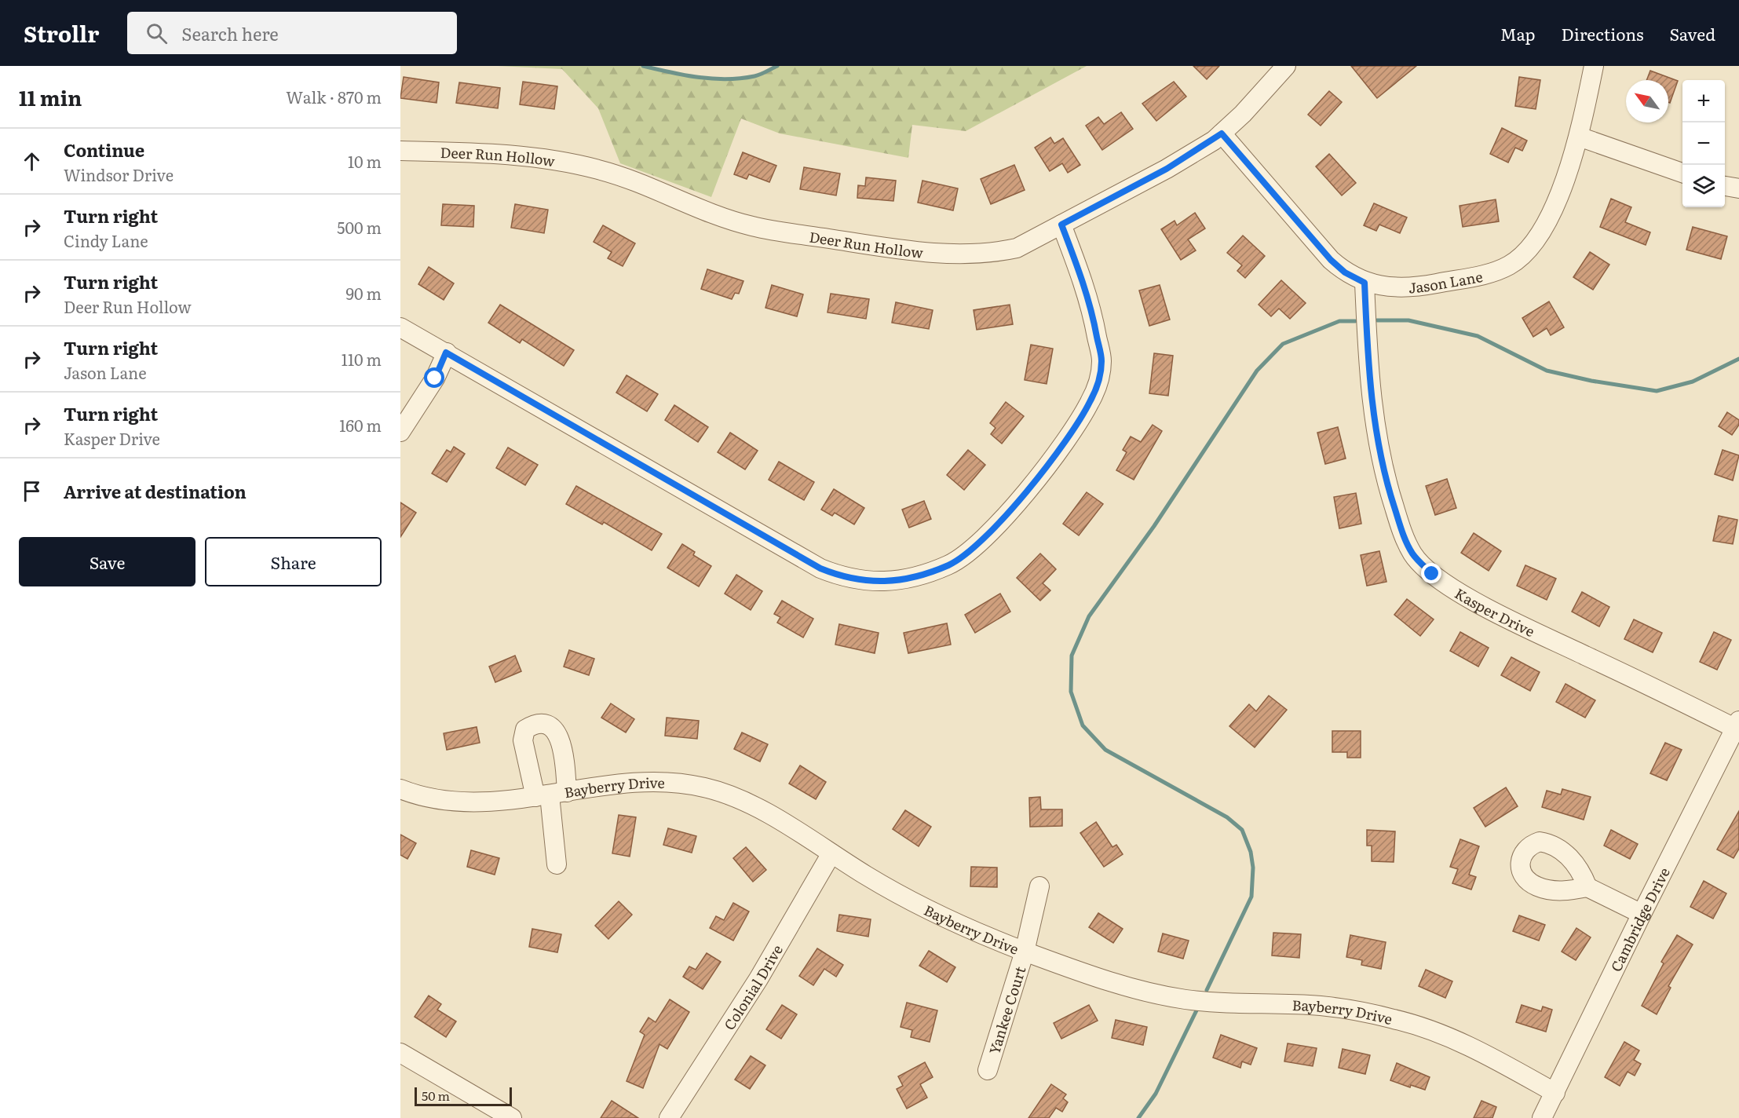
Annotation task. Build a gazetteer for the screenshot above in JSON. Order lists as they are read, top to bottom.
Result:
{
  "streets": {
    "street": [
      "Deer Run Hollow",
      "Jason Lane",
      "Kasper Drive",
      "Bayberry Drive",
      "Cambridge Drive",
      "Colonial Drive",
      "Yankee Court"
    ]
  },
  "crossings": [
    ["Deer Run Hollow", "Jason Lane"],
    ["Jason Lane", "Kasper Drive"],
    ["Kasper Drive", "Cambridge Drive"],
    ["Bayberry Drive", "Cambridge Drive"],
    ["Bayberry Drive", "Colonial Drive"],
    ["Bayberry Drive", "Yankee Court"]
  ],
  "scale_bar": "50 m",
  "north": "top left",
  "page": {
    "header": "Strollr",
    "search": "Search here",
    "nav": ["Map", "Directions", "Saved"],
    "heading": ["11 min", "Walk · 870 m"],
    "map_buttons": ["+", "−"],
    "list": [
      ["Continue", "Windsor Drive", "10 m"],
      ["Turn right", "Cindy Lane", "500 m"],
      ["Turn right", "Deer Run Hollow", "90 m"],
      ["Turn right", "Jason Lane", "110 m"],
      ["Turn right", "Kasper Drive", "160 m"],
      "Arrive at destination"
    ],
    "buttons": ["Save", "Share"],
    "scale": "50 m"
  }
}
